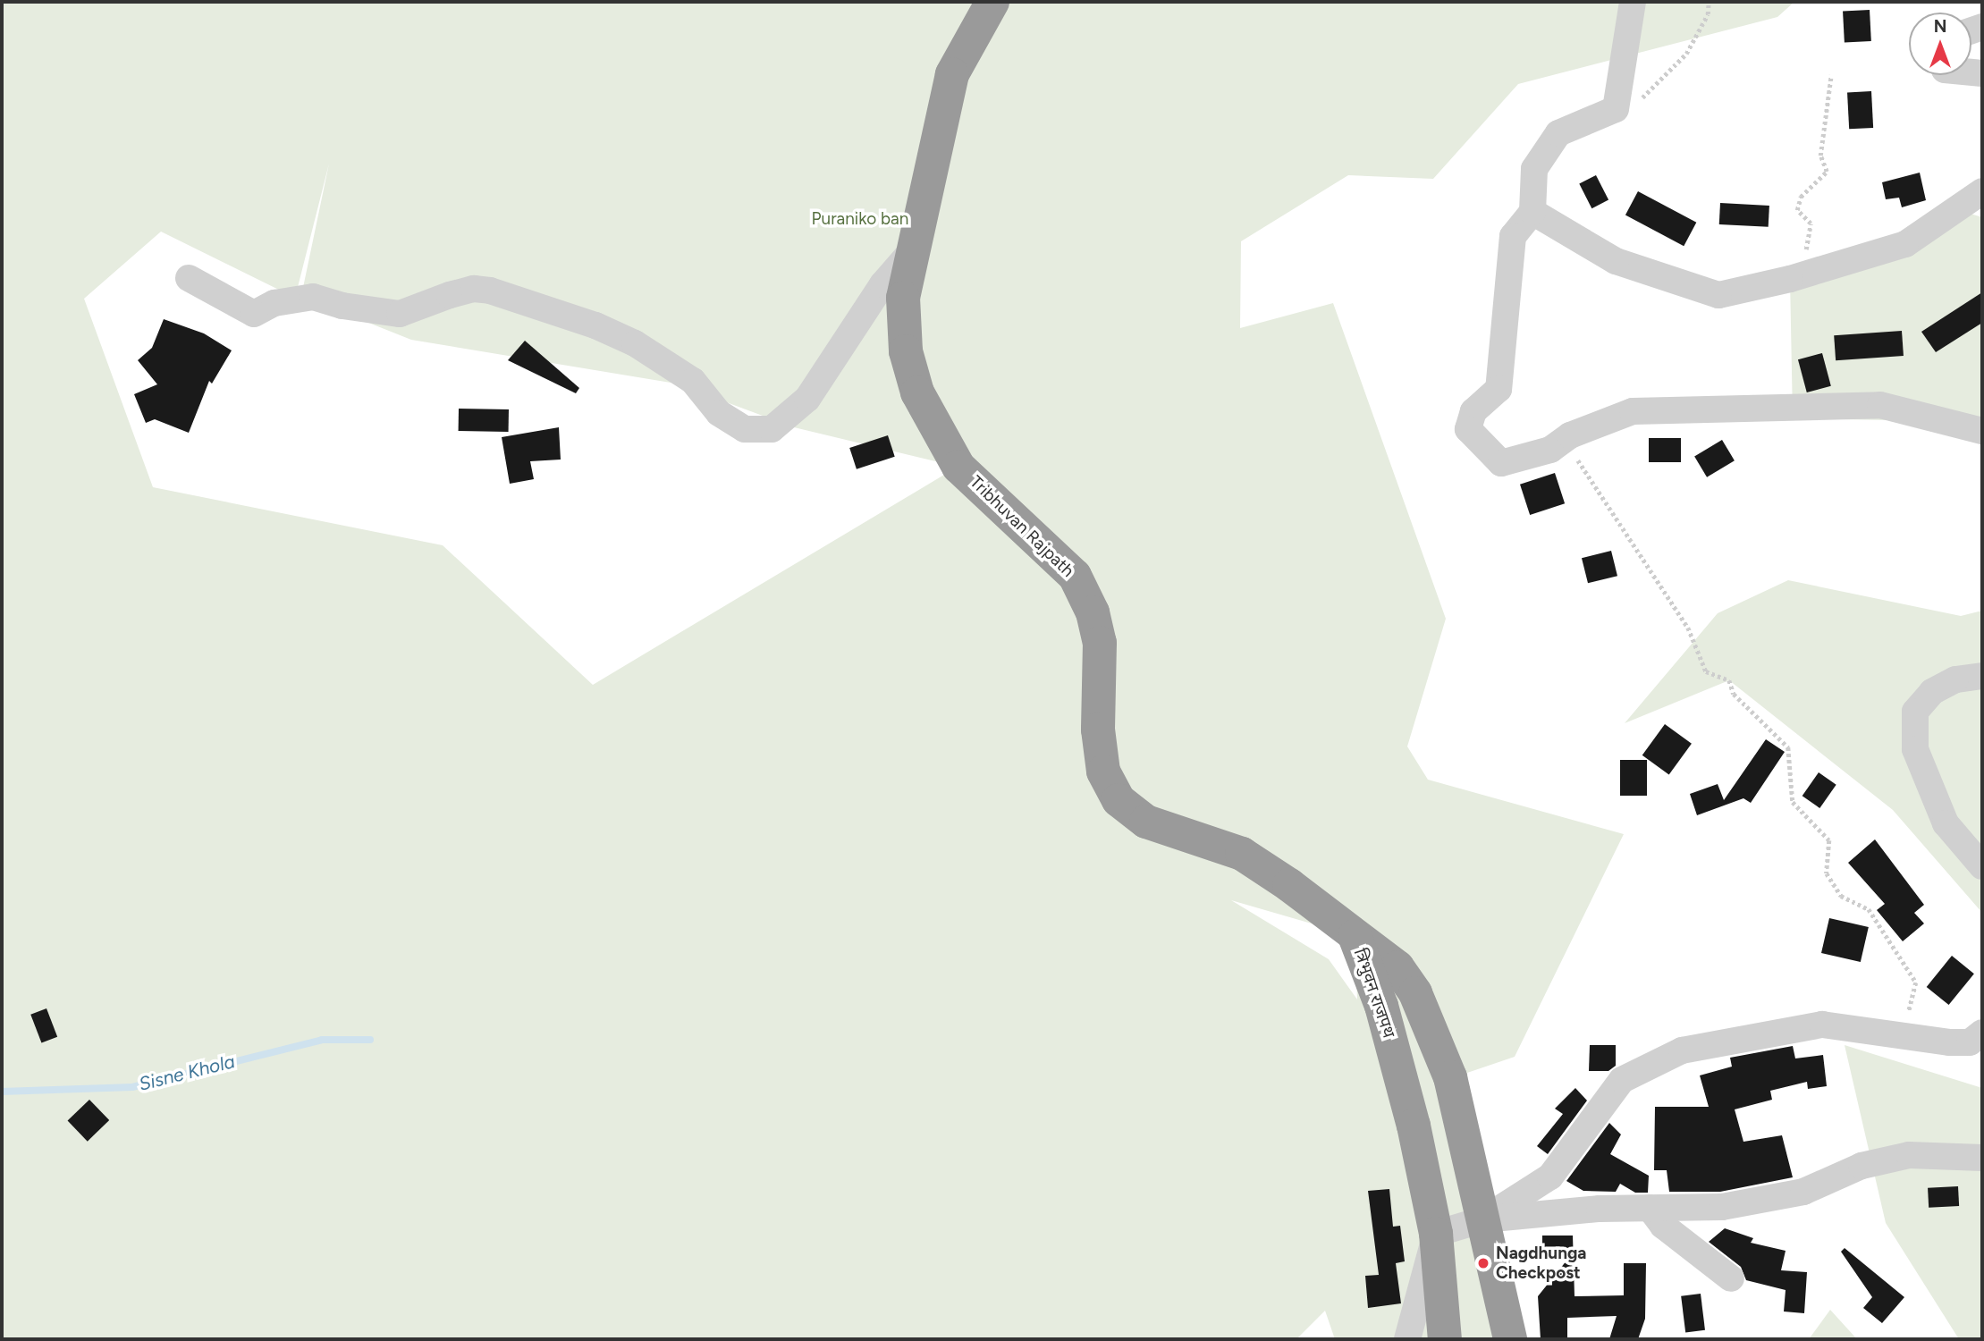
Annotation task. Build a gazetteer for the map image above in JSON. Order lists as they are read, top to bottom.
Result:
{
  "streets": {
    "highway": ["Tribhuvan Rajpath", "त्रिभुवन राजपथ"]
  },
  "crossings": [
    ["Tribhuvan Rajpath", "त्रिभुवन राजपथ"]
  ],
  "water": ["Sisne Khola"],
  "parks": ["Puraniko ban"],
  "places": ["Nagdhunga Checkpost"],
  "north": "top"
}
